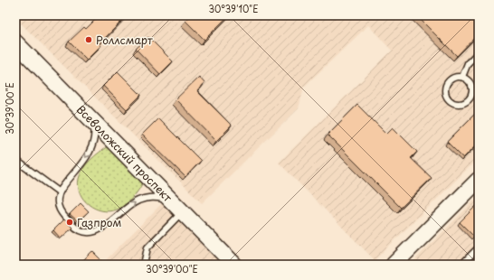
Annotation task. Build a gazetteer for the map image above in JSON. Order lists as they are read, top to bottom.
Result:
{
  "streets": {
    "street": ["Всеволожский проспект"]
  },
  "places": ["Роллсмарт", "Газпром"],
  "coordinates": ["30°39'10\"E", "30°39'00\"E"]
}
